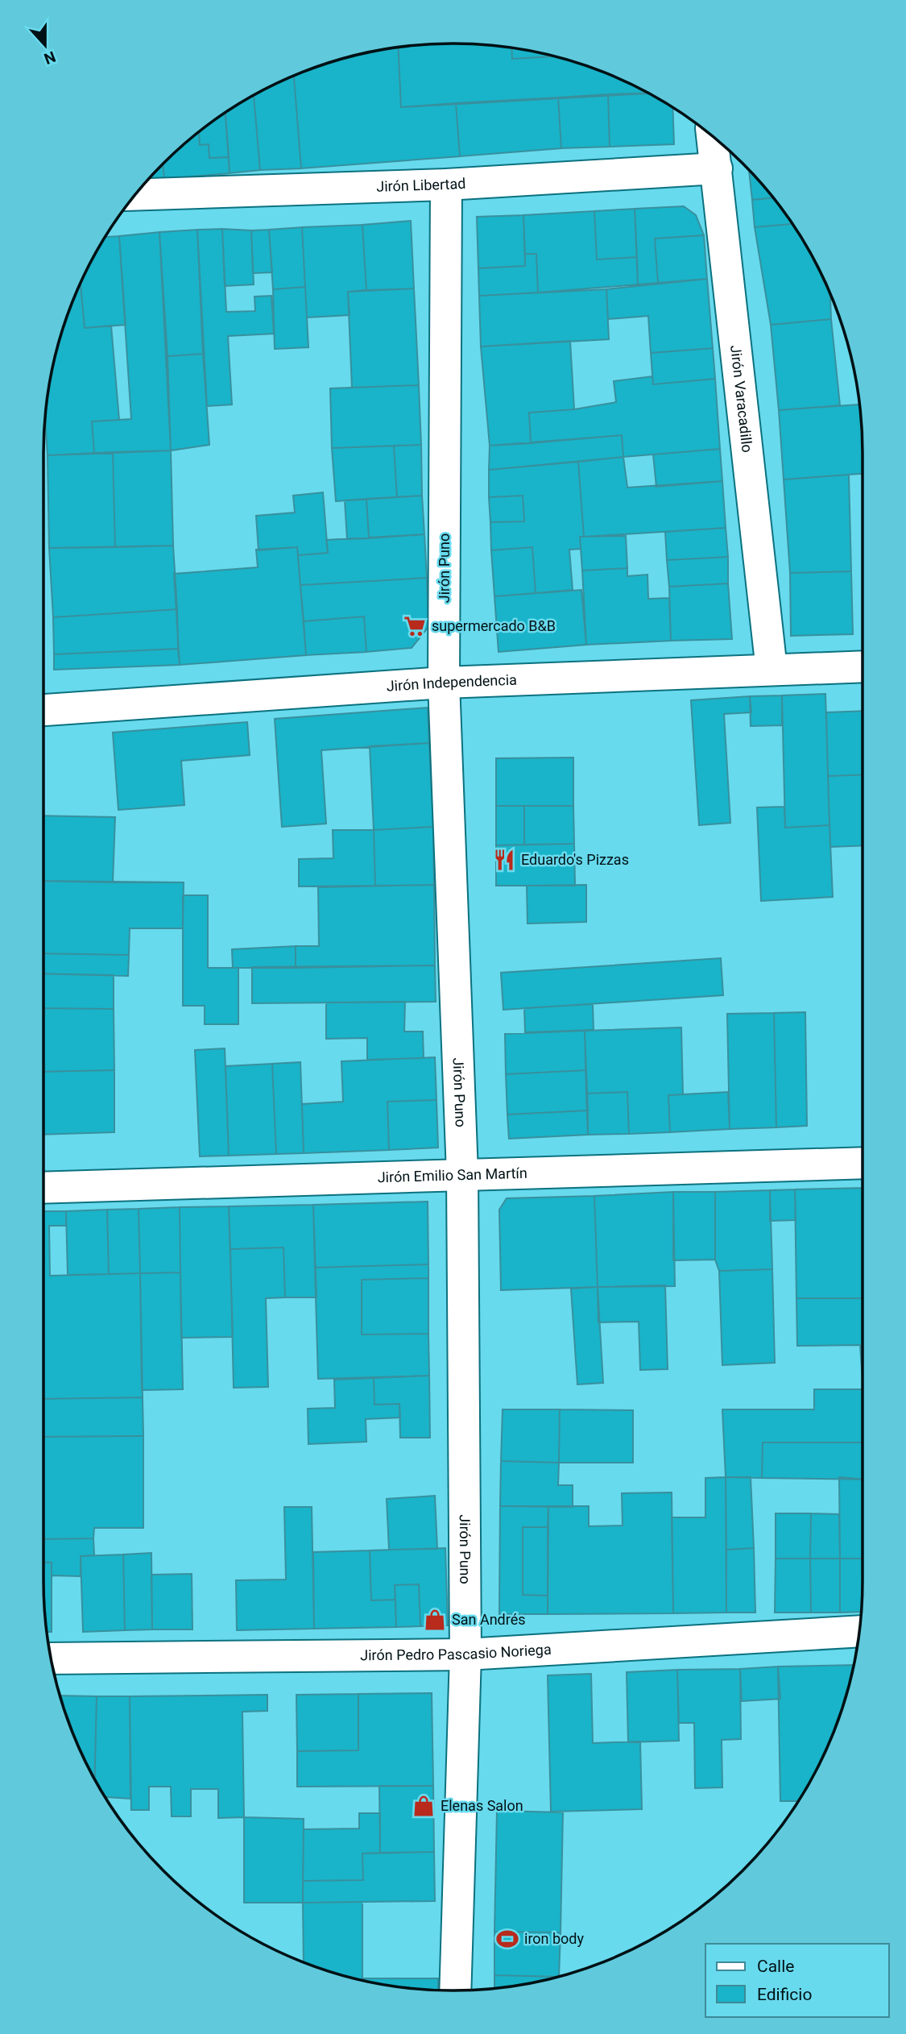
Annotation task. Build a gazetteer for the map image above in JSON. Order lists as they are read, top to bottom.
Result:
{
  "streets": {
    "street": [
      "Jirón Libertad",
      "Jirón Varacadillo",
      "Jirón Puno",
      "Jirón Independencia",
      "Jirón Emilio San Martín",
      "Jirón Pedro Pascasio Noriega"
    ]
  },
  "crossings": [
    ["Jirón Libertad", "Jirón Varacadillo"],
    ["Jirón Libertad", "Jirón Puno"],
    ["Jirón Varacadillo", "Jirón Independencia"],
    ["Jirón Puno", "Jirón Independencia"],
    ["Jirón Puno", "Jirón Emilio San Martín"],
    ["Jirón Puno", "Jirón Pedro Pascasio Noriega"]
  ],
  "places": {
    "supermarket": ["supermercado B&B"],
    "restaurant": ["Eduardo's Pizzas"],
    "shop": ["San Andrés", "Elenas Salon"],
    "sports": ["iron body"]
  },
  "legend": ["Calle", "Edificio"],
  "north": "bottom"
}
